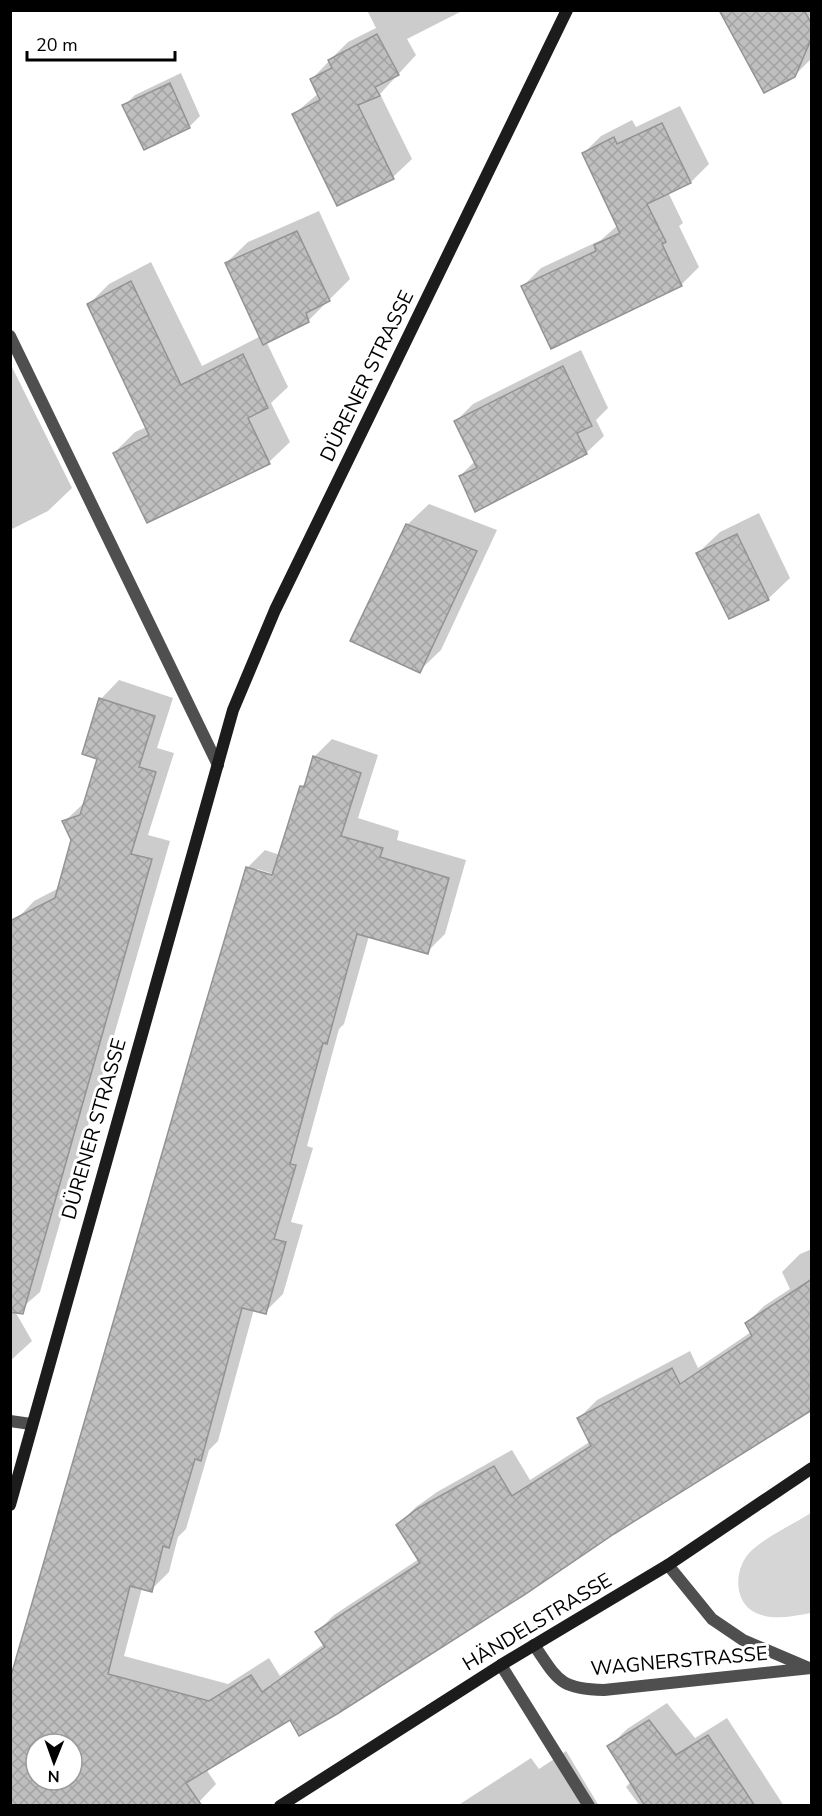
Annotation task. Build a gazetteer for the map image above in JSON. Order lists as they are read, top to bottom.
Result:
{
  "streets": {
    "street": ["DÜRENER STRASSE", "HÄNDELSTRASSE", "WAGNERSTRASSE"]
  },
  "crossings": [
    ["HÄNDELSTRASSE", "WAGNERSTRASSE"]
  ],
  "scale_bar": "20 m",
  "north": "bottom"
}
